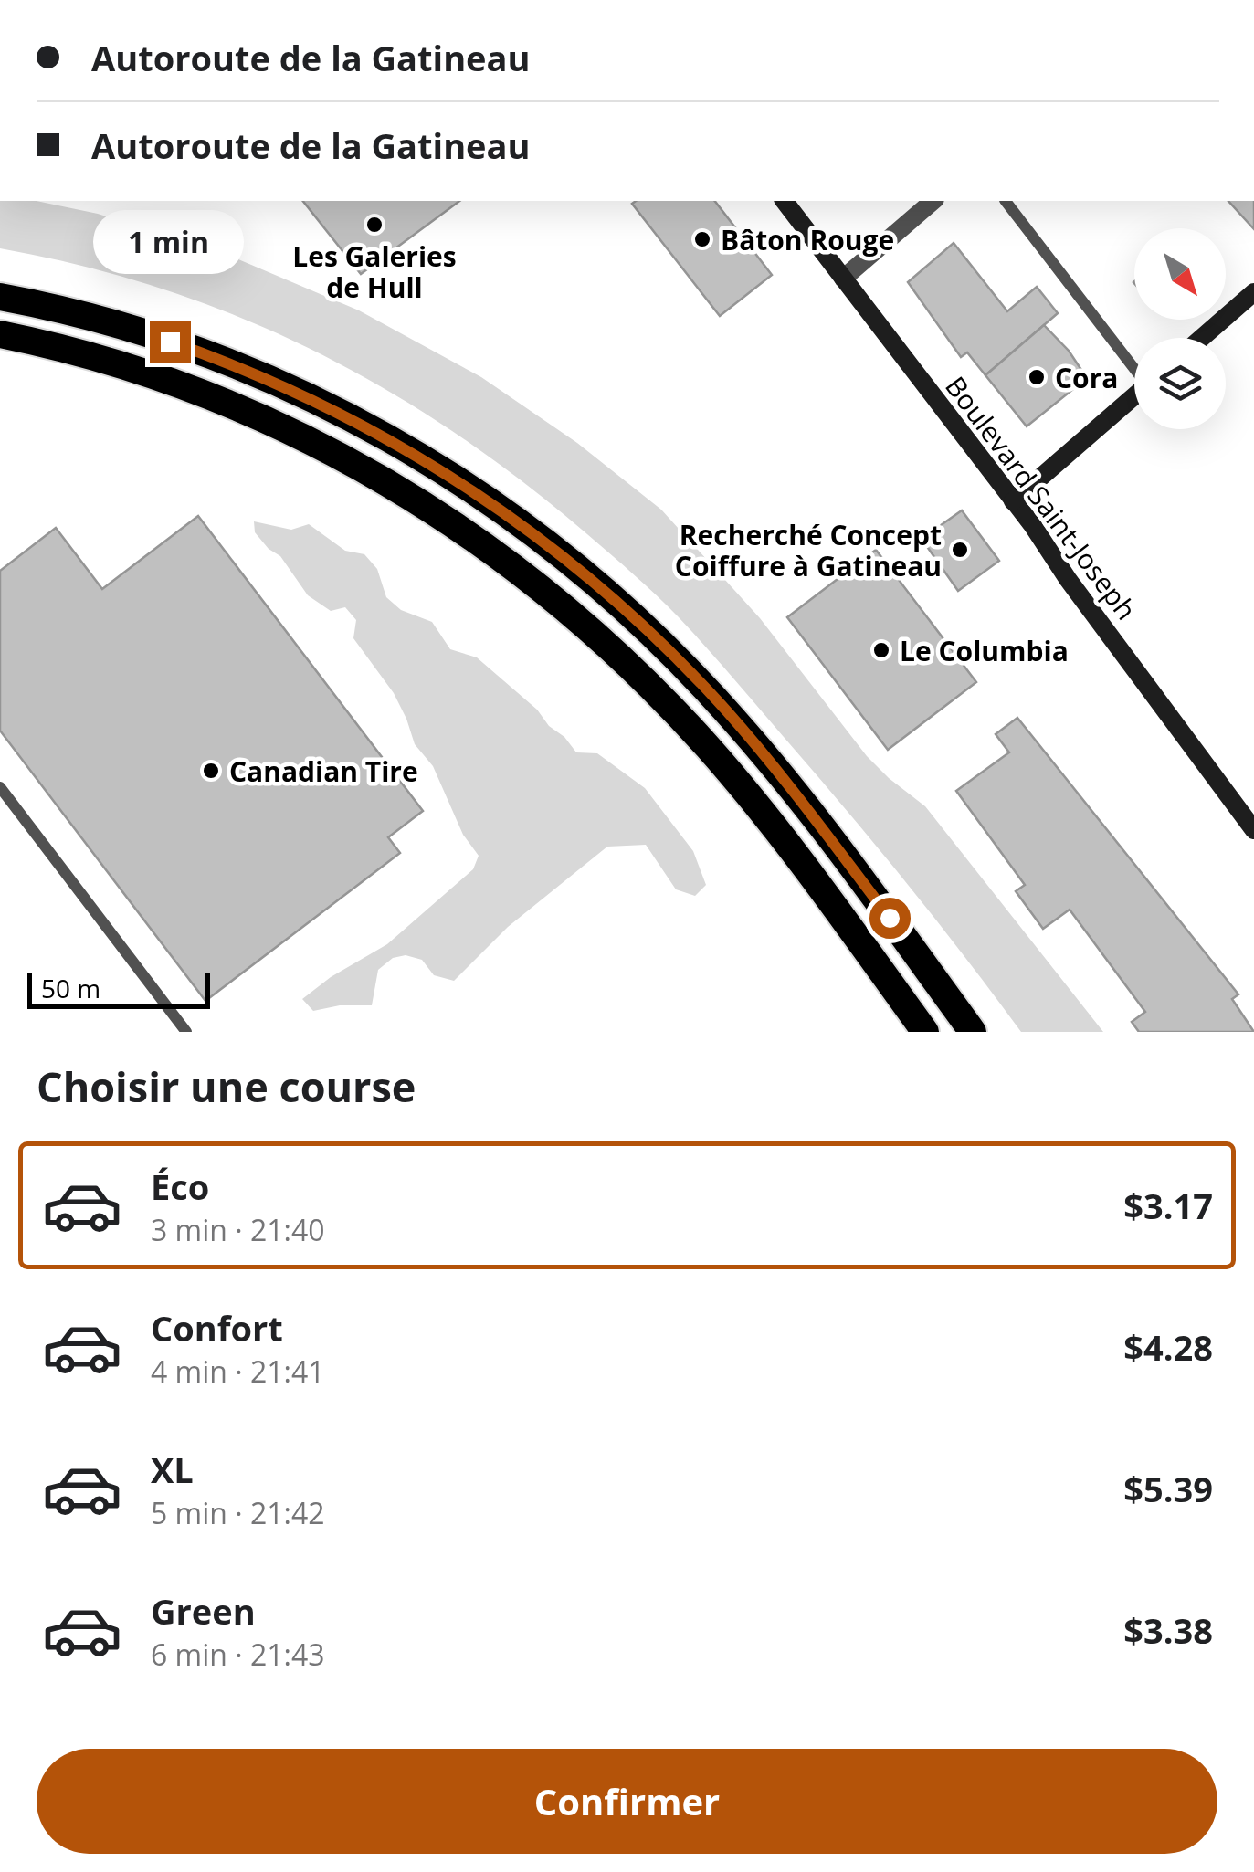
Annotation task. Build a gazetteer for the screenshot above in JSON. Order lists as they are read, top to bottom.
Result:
{
  "streets": {
    "main road": ["Boulevard Saint-Joseph"]
  },
  "places": [
    "Les Galeries de Hull",
    "Bâton Rouge",
    "Cora",
    "Recherché Concept Coiffure à Gatineau",
    "Le Columbia",
    "Canadian Tire"
  ],
  "scale_bar": "50 m",
  "north": "bottom right",
  "page": {
    "banner": ["Autoroute de la Gatineau", "Autoroute de la Gatineau"],
    "bubble": "1 min",
    "scale": "50 m",
    "heading": "Choisir une course",
    "list": [
      {
        "name": "Éco",
        "note": "3 min · 21:40",
        "value": "$3.17"
      },
      {
        "name": "Confort",
        "note": "4 min · 21:41",
        "value": "$4.28"
      },
      {
        "name": "XL",
        "note": "5 min · 21:42",
        "value": "$5.39"
      },
      {
        "name": "Green",
        "note": "6 min · 21:43",
        "value": "$3.38"
      }
    ],
    "buttons": "Confirmer"
  }
}
